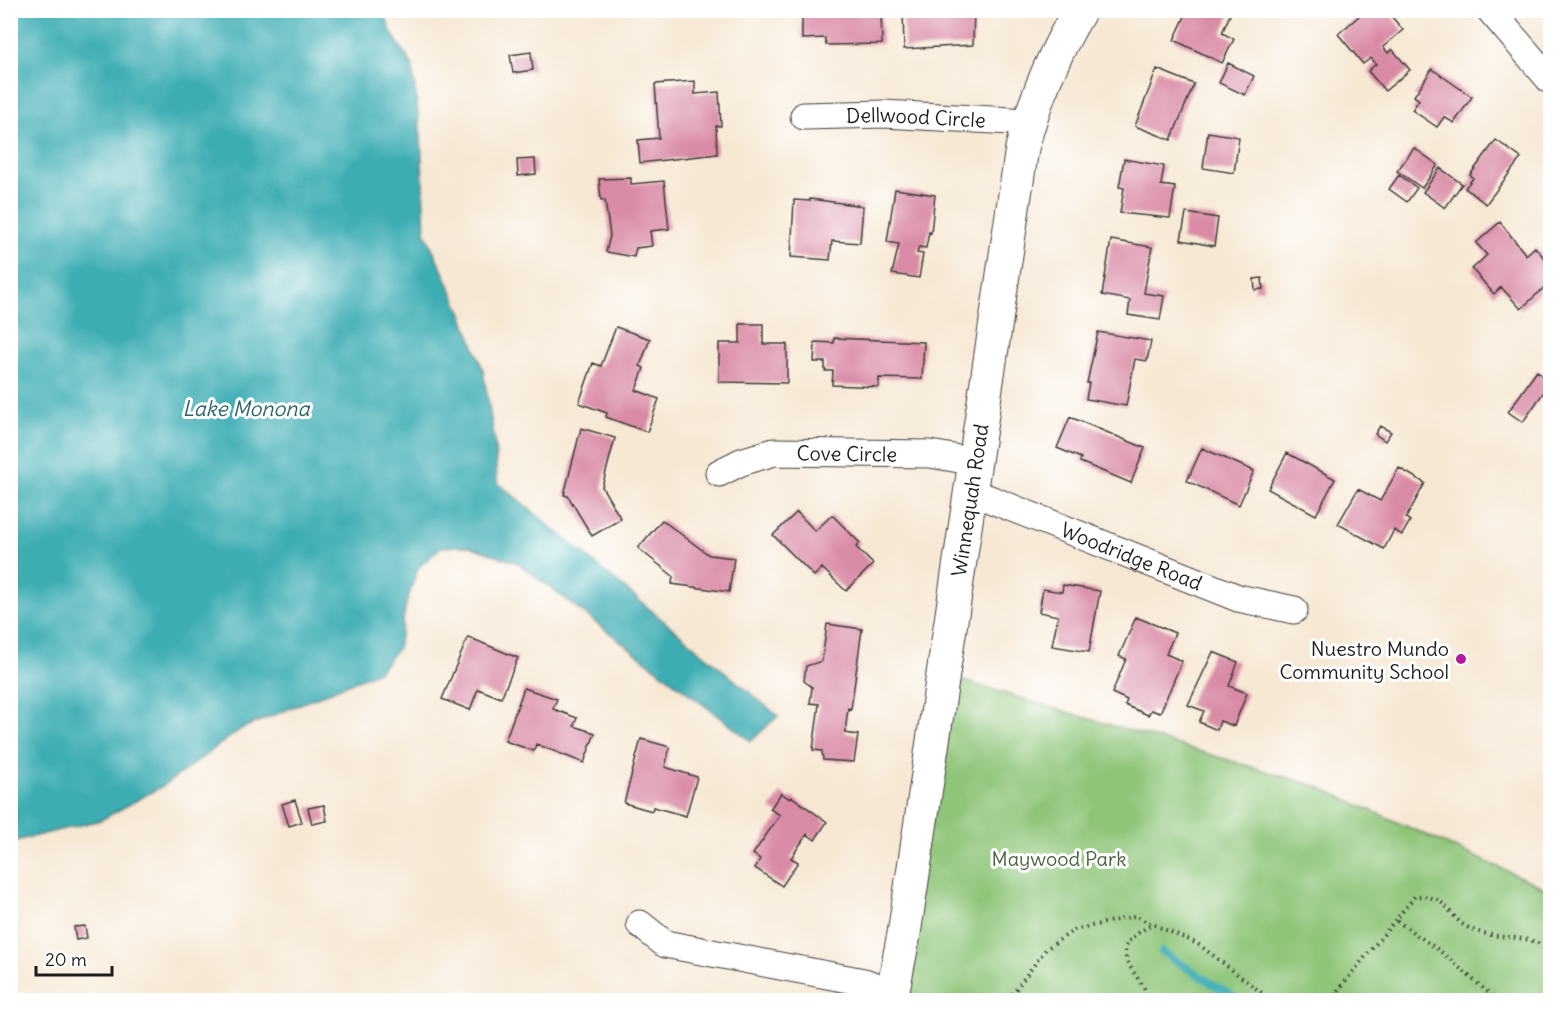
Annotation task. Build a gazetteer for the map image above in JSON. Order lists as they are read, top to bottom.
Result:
{
  "streets": {
    "street": [
      "Dellwood Circle",
      "Cove Circle",
      "Winnequah Road",
      "Woodridge Road"
    ]
  },
  "crossings": [
    ["Dellwood Circle", "Winnequah Road"],
    ["Cove Circle", "Winnequah Road"],
    ["Cove Circle", "Woodridge Road"],
    ["Winnequah Road", "Woodridge Road"]
  ],
  "water": ["Lake Monona"],
  "parks": ["Maywood Park"],
  "places": ["Nuestro Mundo Community School"],
  "scale_bar": "20 m"
}
